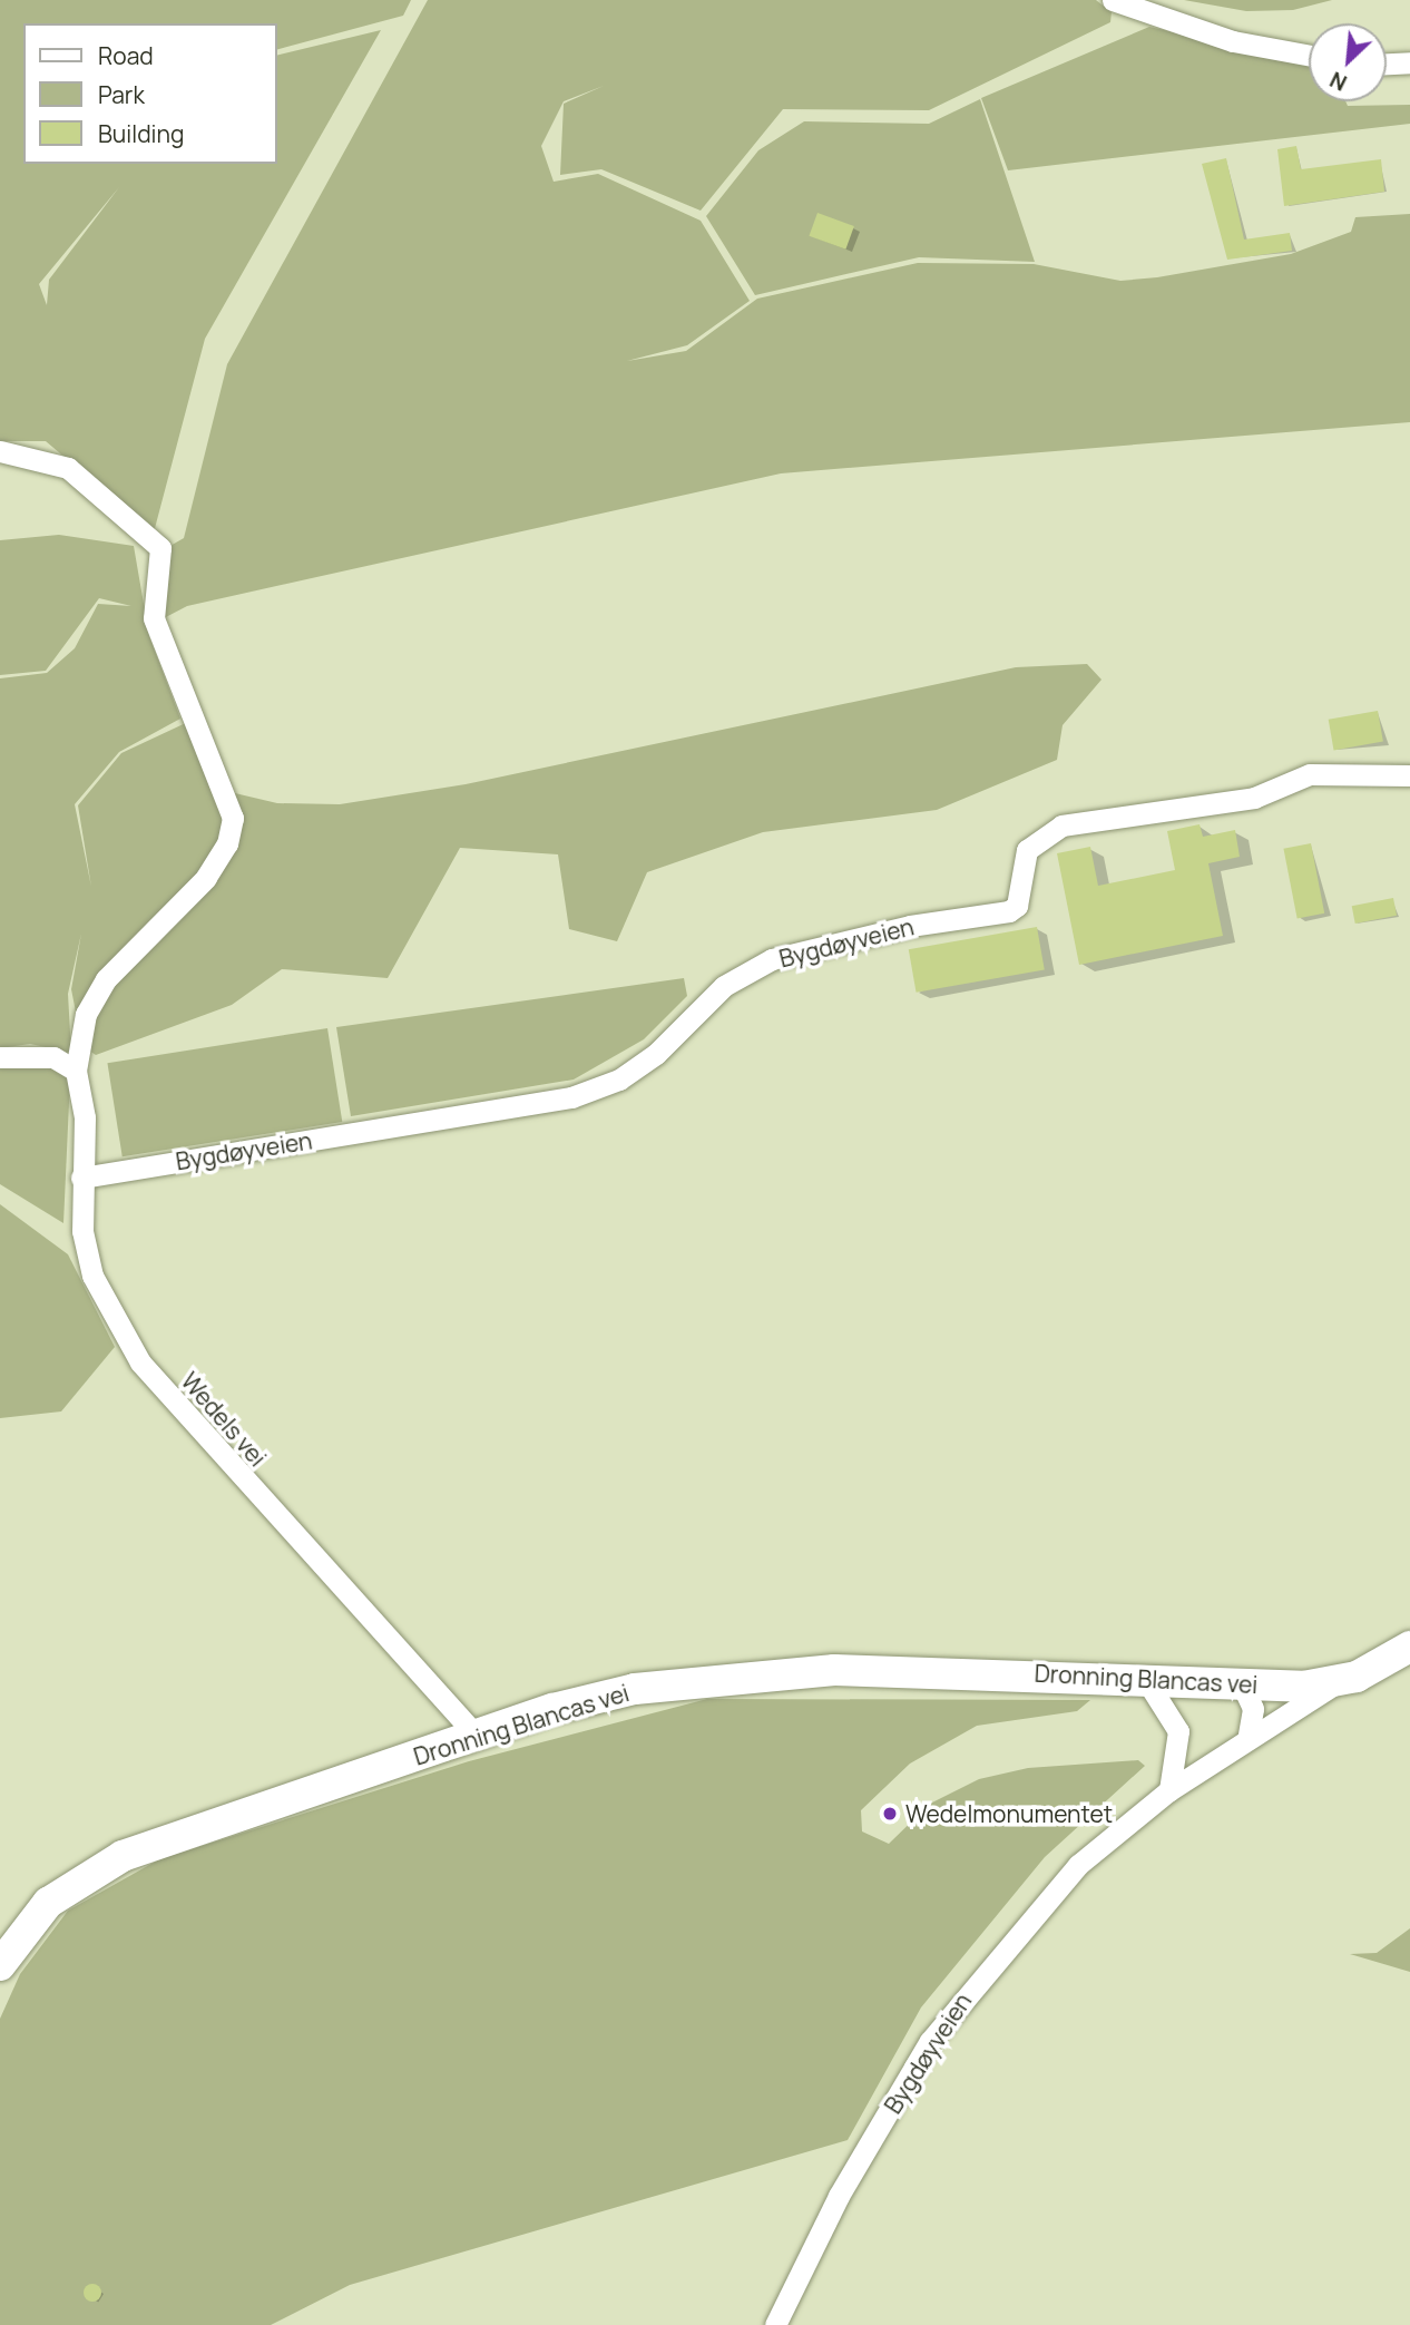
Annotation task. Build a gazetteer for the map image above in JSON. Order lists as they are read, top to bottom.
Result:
{
  "streets": {
    "street": ["Bygdøyveien", "Wedels vei", "Dronning Blancas vei"]
  },
  "crossings": [
    ["Bygdøyveien", "Wedels vei"],
    ["Bygdøyveien", "Dronning Blancas vei"],
    ["Wedels vei", "Dronning Blancas vei"]
  ],
  "places": ["Wedelmonumentet"],
  "legend": ["Road", "Park", "Building"],
  "north": "bottom left"
}
